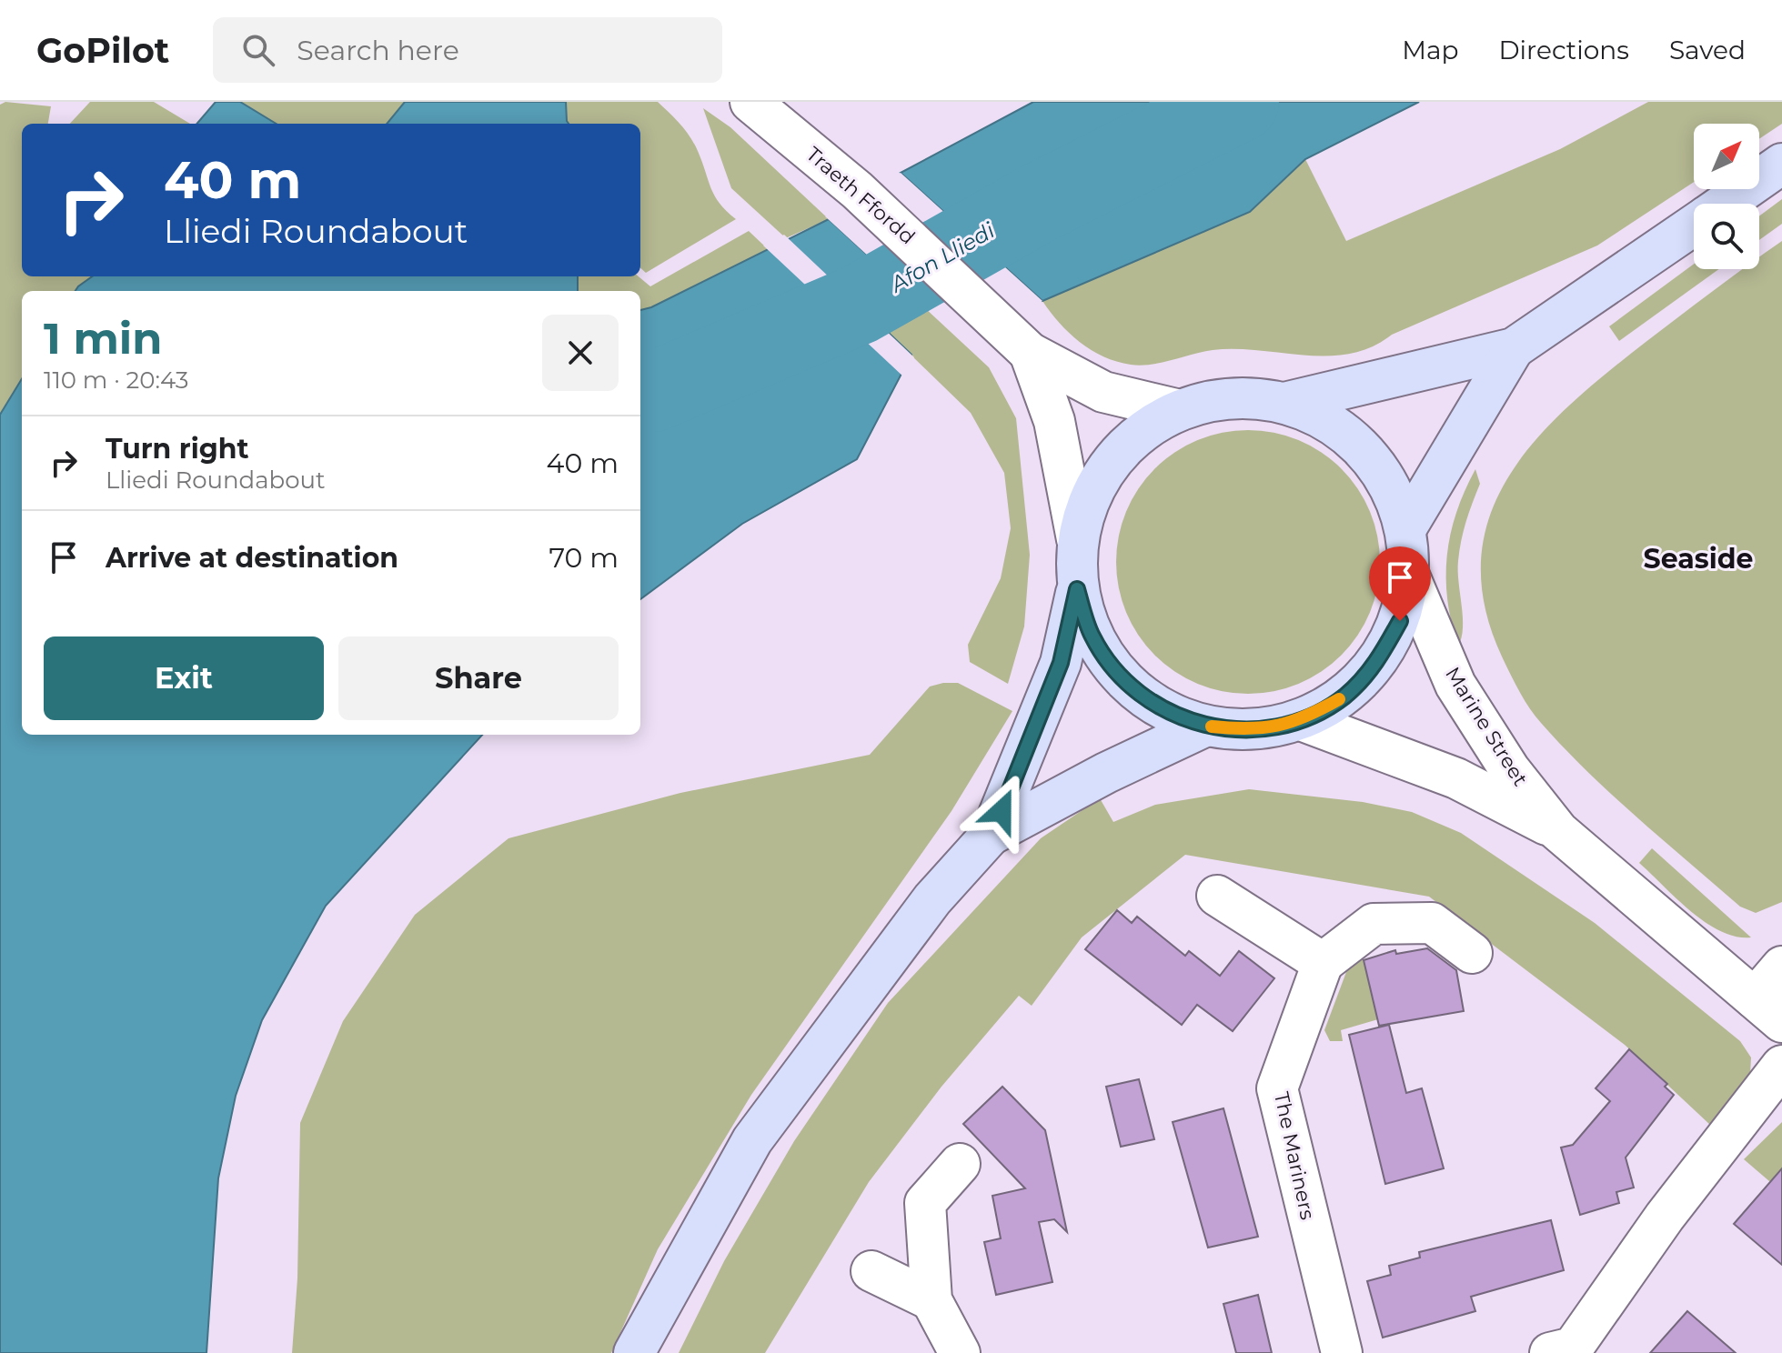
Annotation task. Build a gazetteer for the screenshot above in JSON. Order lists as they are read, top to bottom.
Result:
{
  "streets": {
    "street": ["Traeth Ffordd", "Marine Street", "The Mariners"]
  },
  "districts": ["Seaside"],
  "water": ["Afon Lliedi"],
  "north": "top right",
  "page": {
    "header": "GoPilot",
    "search": "Search here",
    "nav": ["Map", "Directions", "Saved"],
    "turn": ["40 m", "Lliedi Roundabout"],
    "heading": ["1 min", "110 m · 20:43"],
    "list": [
      {
        "name": "Turn right",
        "note": "Lliedi Roundabout",
        "value": "40 m"
      },
      {
        "name": "Arrive at destination",
        "value": "70 m"
      }
    ],
    "buttons": ["Exit", "Share"]
  }
}
